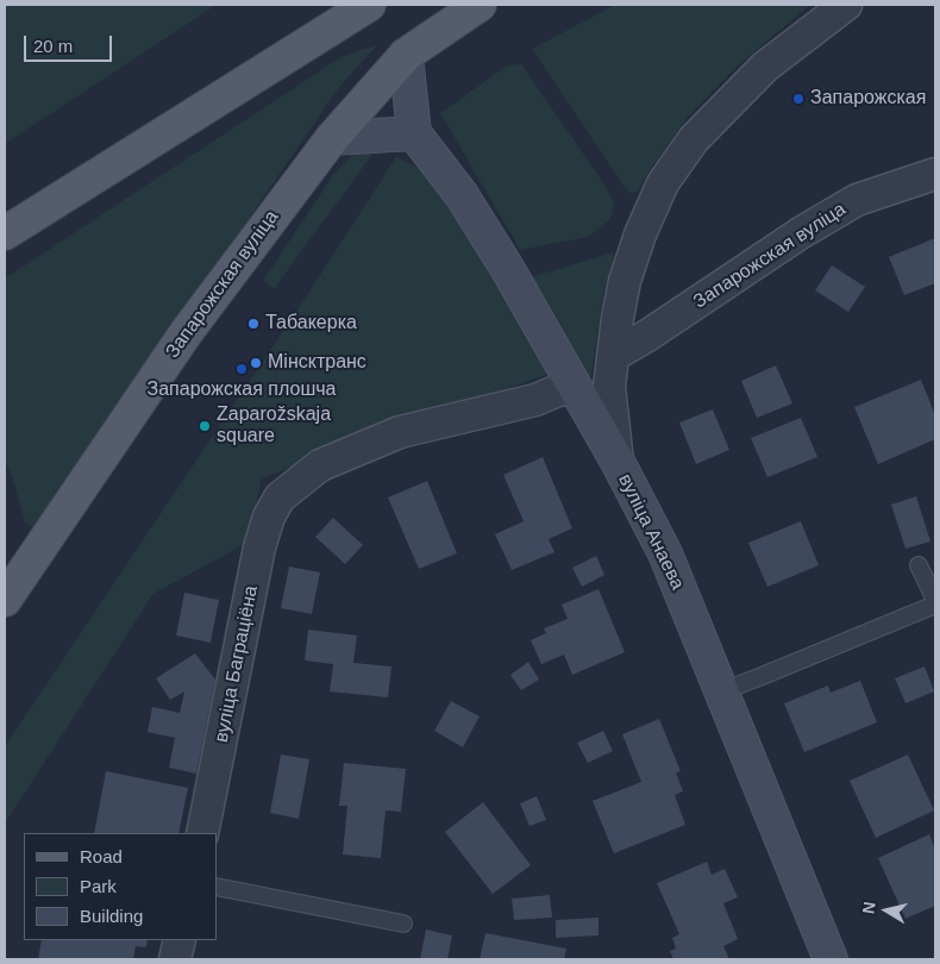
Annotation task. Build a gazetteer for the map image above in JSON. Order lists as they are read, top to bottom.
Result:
{
  "streets": {
    "main road": ["Запарожская вуліца"],
    "street": ["вуліца Анаева", "вуліца Баграціёна"]
  },
  "crossings": [
    ["вуліца Анаева", "вуліца Баграціёна"]
  ],
  "places": [
    "Запарожская",
    "Табакерка",
    "Мінсктранс",
    "Запарожская плошча",
    "Zaparožskaja square"
  ],
  "legend": ["Road", "Park", "Building"],
  "scale_bar": "20 m",
  "north": "left"
}
